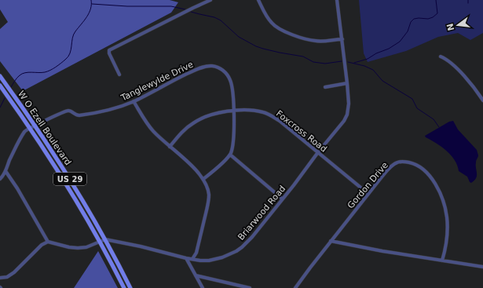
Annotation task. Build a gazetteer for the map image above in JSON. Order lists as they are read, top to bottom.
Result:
{
  "streets": {
    "main road": ["W O Ezell Boulevard", "US 29"],
    "street": [
      "Tanglewylde Drive",
      "Foxcross Road",
      "Gordon Drive",
      "Briarwood Road"
    ]
  },
  "crossings": [
    ["Tanglewylde Drive", "W O Ezell Boulevard"],
    ["Tanglewylde Drive", "Foxcross Road"],
    ["W O Ezell Boulevard", "Briarwood Road"],
    ["Foxcross Road", "Gordon Drive"],
    ["Foxcross Road", "Briarwood Road"]
  ],
  "north": "left"
}
